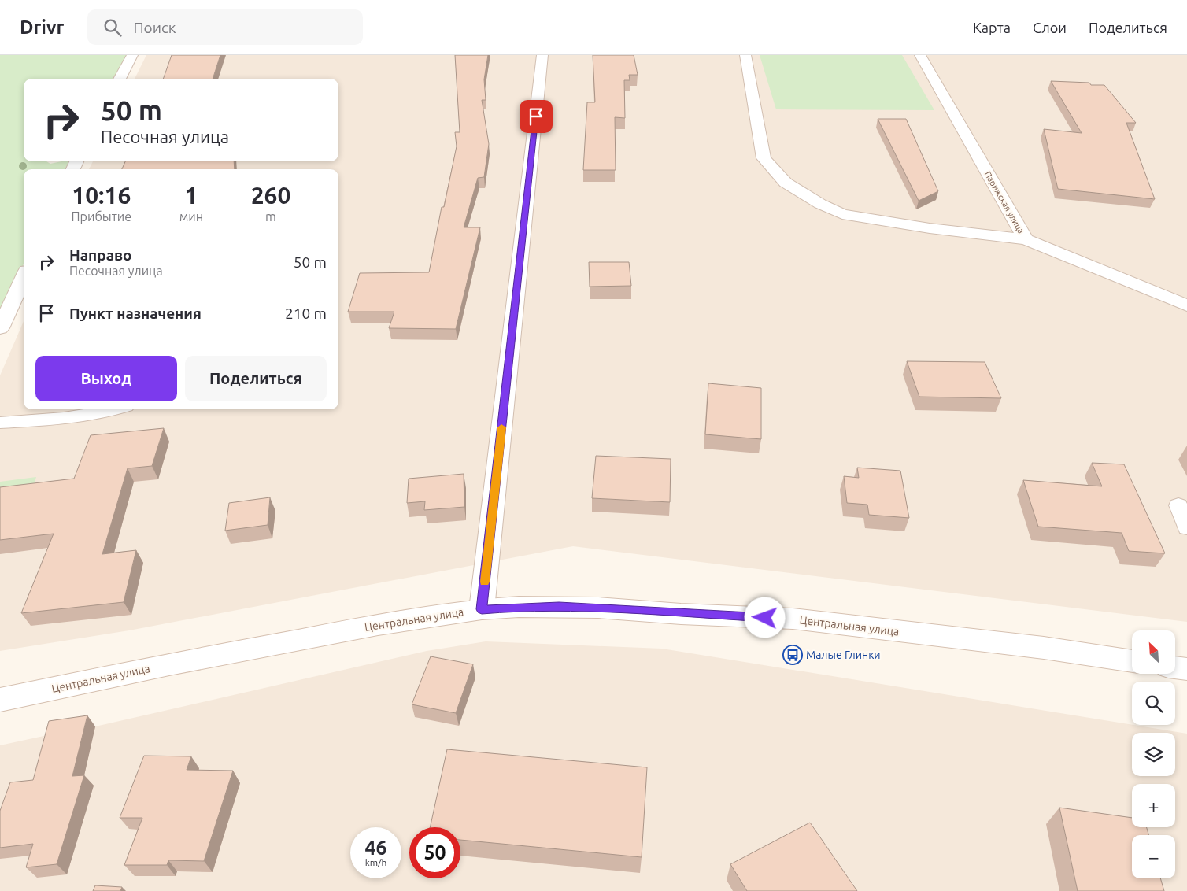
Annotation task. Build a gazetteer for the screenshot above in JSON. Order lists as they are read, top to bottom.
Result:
{
  "streets": {
    "street": ["Парижская улица", "Центральная улица"]
  },
  "places": {
    "bus stop": ["Малые Глинки"]
  },
  "north": "top left",
  "page": {
    "header": "Drivr",
    "search": "Поиск",
    "nav": ["Карта", "Слои", "Поделиться"],
    "turn": ["50 m", "Песочная улица"],
    "eta": [
      "10:16",
      "Прибытие",
      "1",
      "мин",
      "260",
      "m"
    ],
    "list": [
      {
        "name": "Направо",
        "note": "Песочная улица",
        "value": "50 m"
      },
      {
        "name": "Пункт назначения",
        "value": "210 m"
      }
    ],
    "buttons": ["Выход", "Поделиться"],
    "map_buttons": ["+", "−"],
    "speed": "46 km/h",
    "limit": "50"
  }
}
